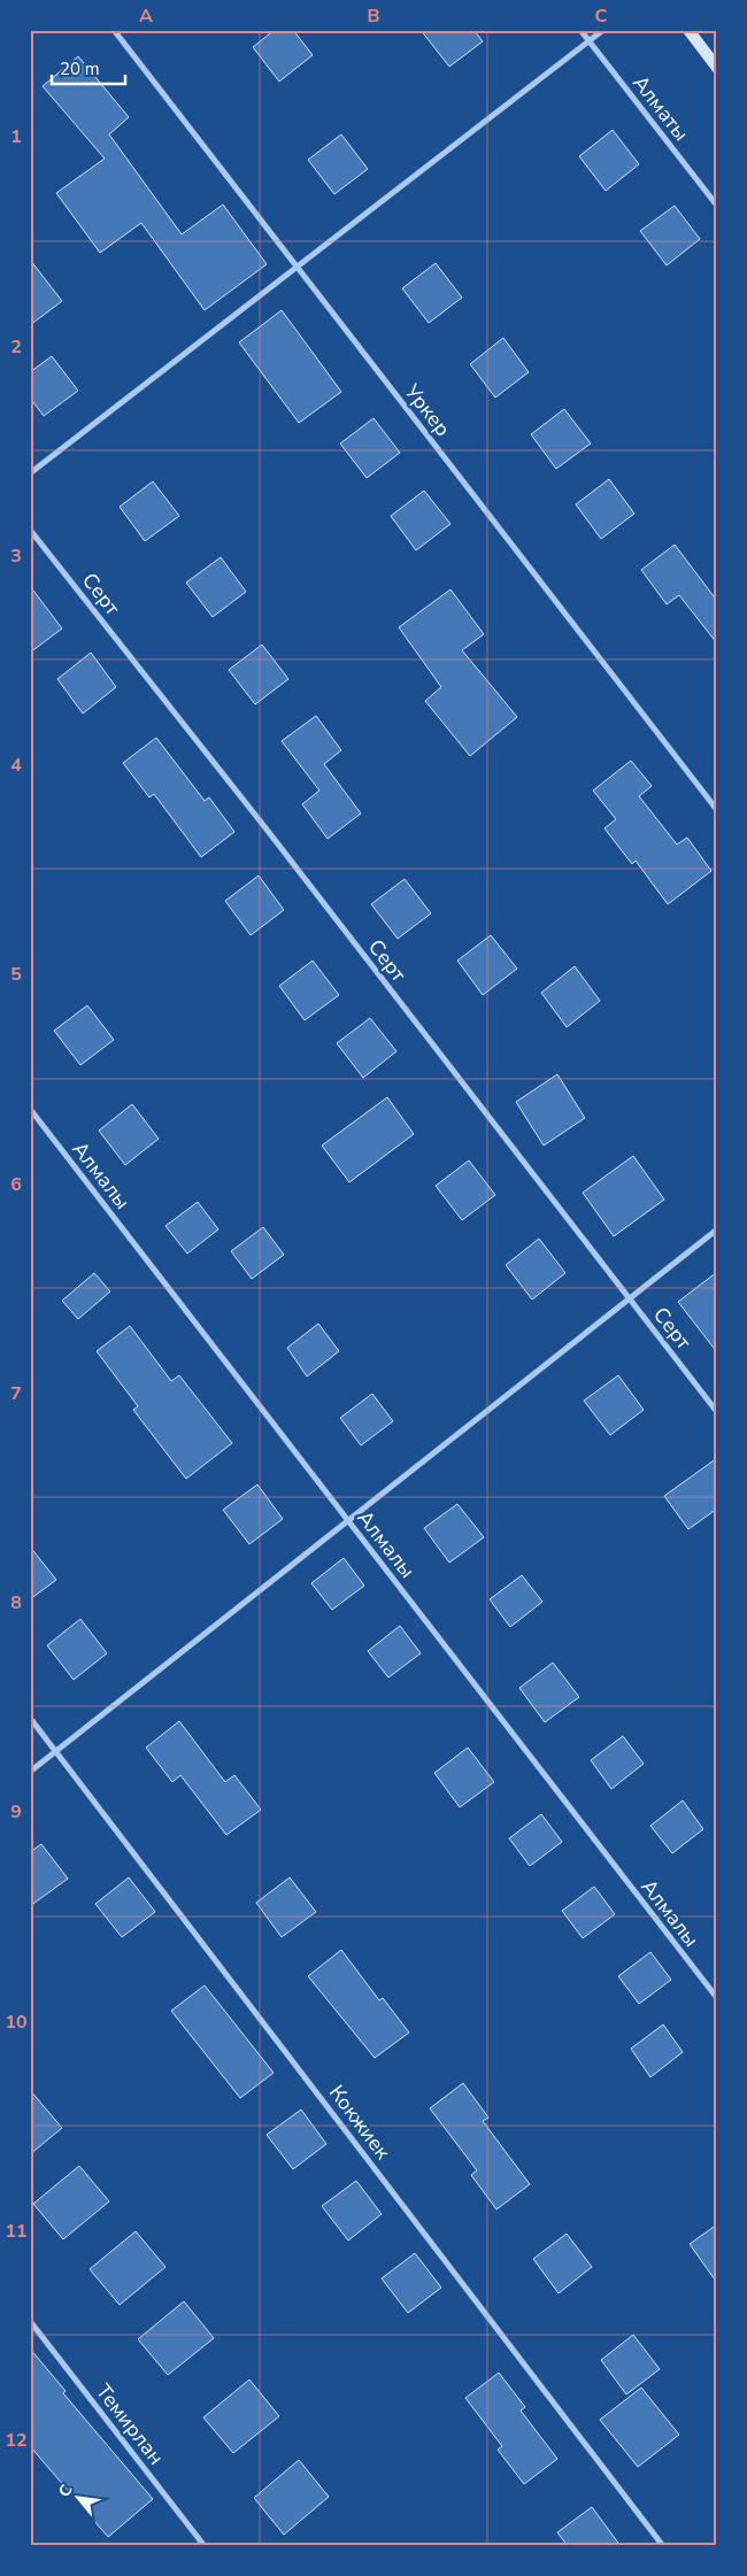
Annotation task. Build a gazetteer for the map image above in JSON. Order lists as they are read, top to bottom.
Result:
{
  "streets": {
    "street": [
      "Алматы",
      "Уркер",
      "Серт",
      "Алмалы",
      "Кокжиек",
      "Темирлан"
    ]
  },
  "scale_bar": "20 m",
  "north": "top left",
  "grid": {
    "columns": ["A", "B", "C"],
    "rows": [
      "1",
      "2",
      "3",
      "4",
      "5",
      "6",
      "7",
      "8",
      "9",
      "10",
      "11",
      "12"
    ]
  }
}
